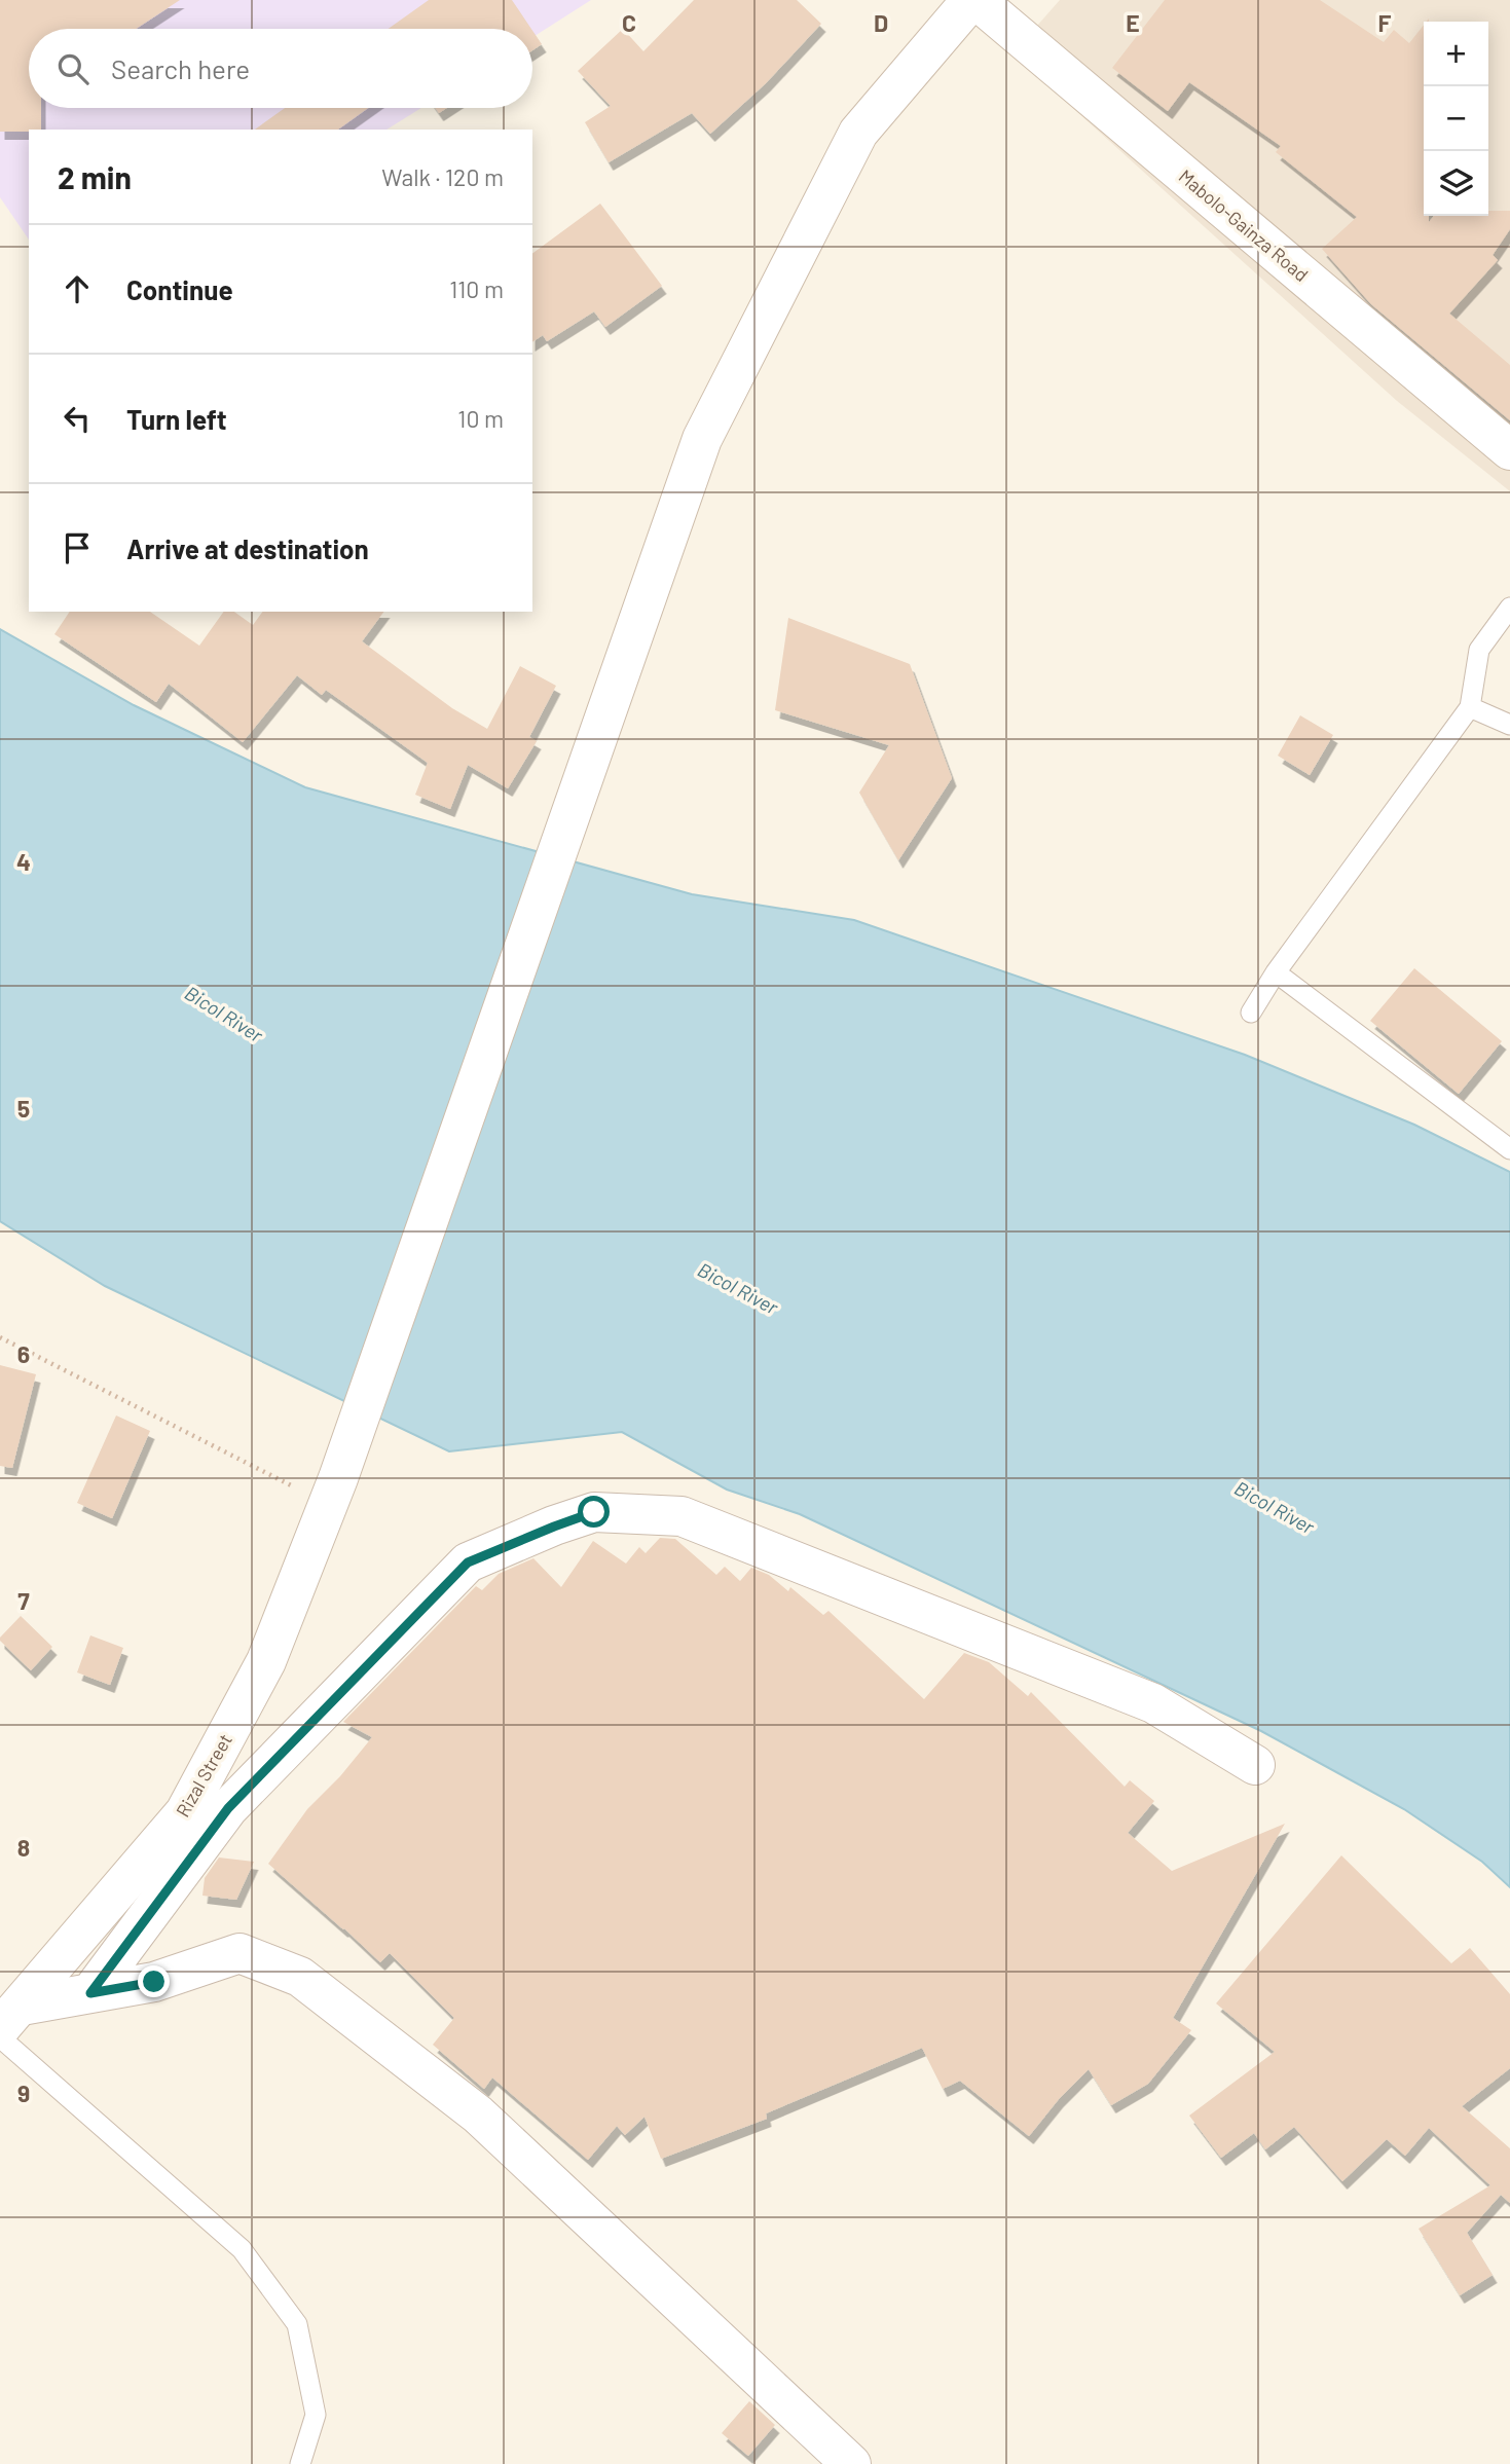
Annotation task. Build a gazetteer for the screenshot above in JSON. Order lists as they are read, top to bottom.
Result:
{
  "streets": {
    "main road": ["Mabolo-Gainza Road", "Rizal Street"]
  },
  "crossings": [
    ["Mabolo-Gainza Road", "Rizal Street"]
  ],
  "water": ["Bicol River"],
  "page": {
    "map_buttons": ["+", "−"],
    "search": "Search here",
    "heading": ["2 min", "Walk · 120 m"],
    "list": [
      ["Continue", "110 m"],
      ["Turn left", "10 m"],
      "Arrive at destination"
    ]
  },
  "grid": {
    "columns": [
      "C",
      "D",
      "E",
      "F"
    ],
    "rows": [
      "4",
      "5",
      "6",
      "7",
      "8",
      "9"
    ]
  }
}
